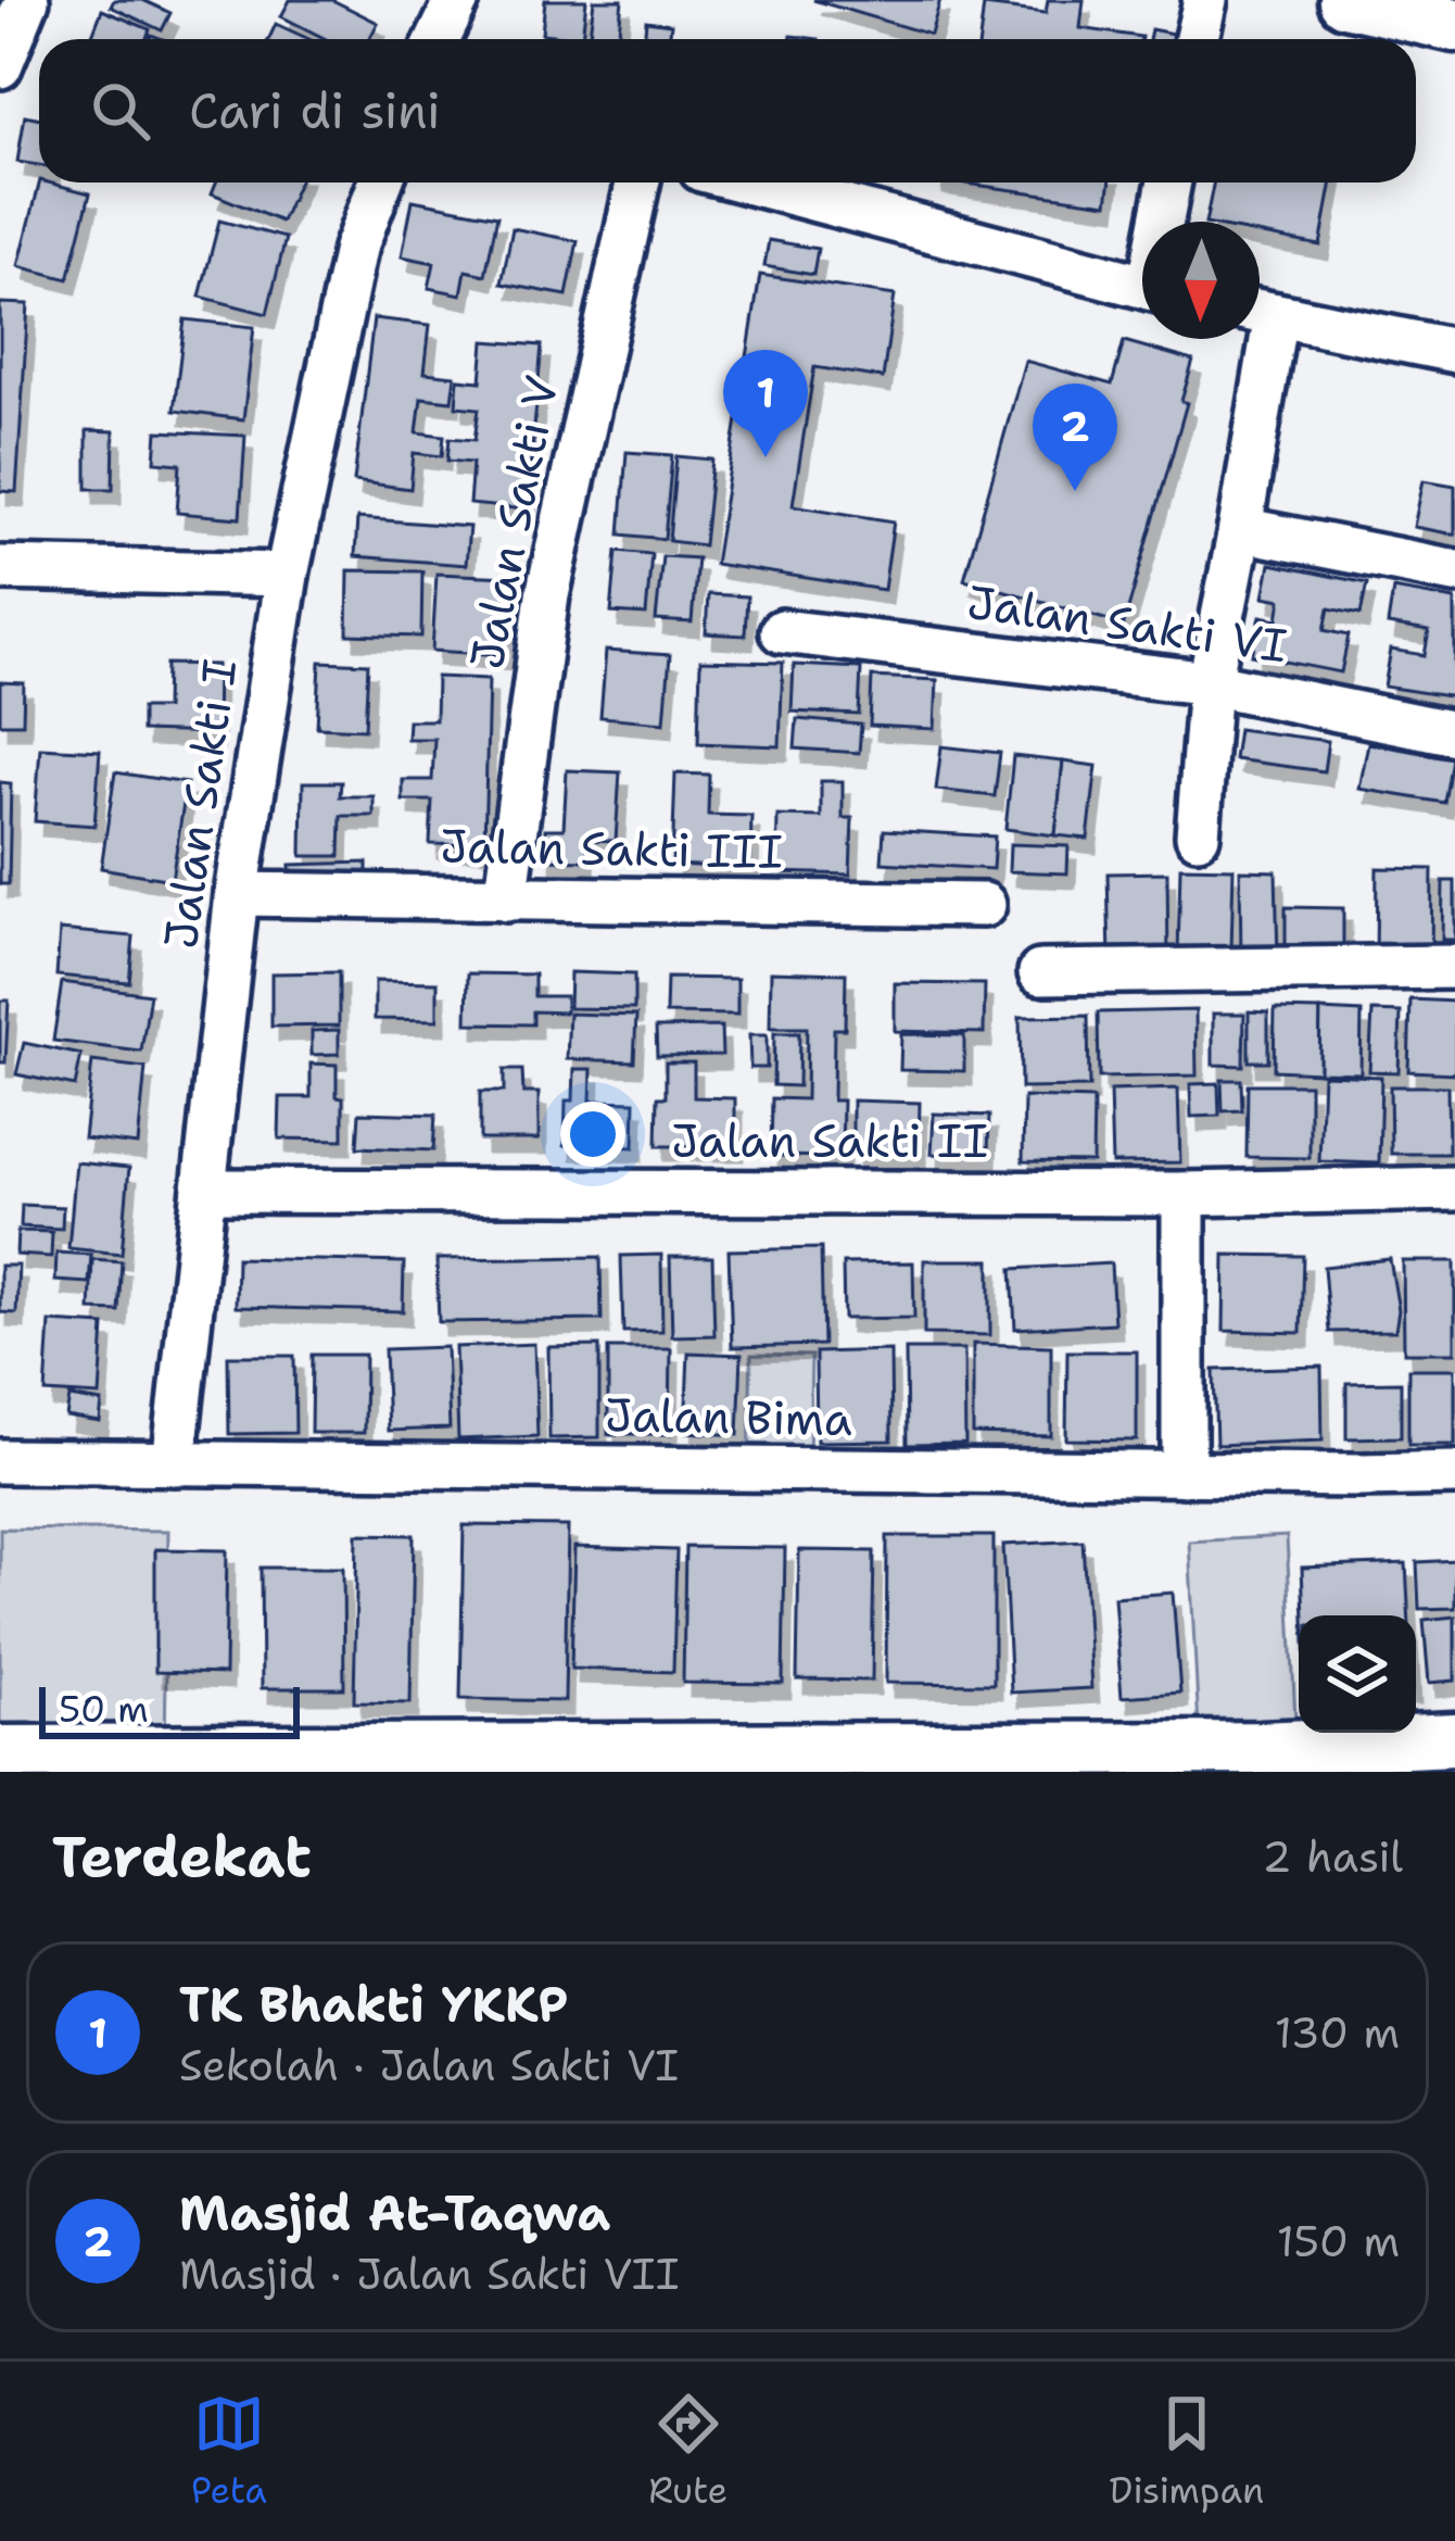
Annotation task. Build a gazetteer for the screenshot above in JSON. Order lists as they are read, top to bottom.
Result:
{
  "streets": {
    "street": [
      "Jalan Sakti V",
      "Jalan Sakti VI",
      "Jalan Sakti I",
      "Jalan Sakti III",
      "Jalan Sakti II",
      "Jalan Bima"
    ]
  },
  "crossings": [
    ["Jalan Sakti V", "Jalan Sakti III"],
    ["Jalan Sakti I", "Jalan Sakti III"],
    ["Jalan Sakti I", "Jalan Sakti II"],
    ["Jalan Sakti I", "Jalan Bima"]
  ],
  "scale_bar": "50 m",
  "north": "bottom",
  "page": {
    "search": "Cari di sini",
    "pins": ["1", "2"],
    "scale": "50 m",
    "heading": ["Terdekat", "2 hasil"],
    "list": [
      {
        "mark": "1",
        "name": "TK Bhakti YKKP",
        "note": "Sekolah · Jalan Sakti VI",
        "value": "130 m"
      },
      {
        "mark": "2",
        "name": "Masjid At-Taqwa",
        "note": "Masjid · Jalan Sakti VII",
        "value": "150 m"
      }
    ],
    "nav": ["Peta", "Rute", "Disimpan"]
  }
}
